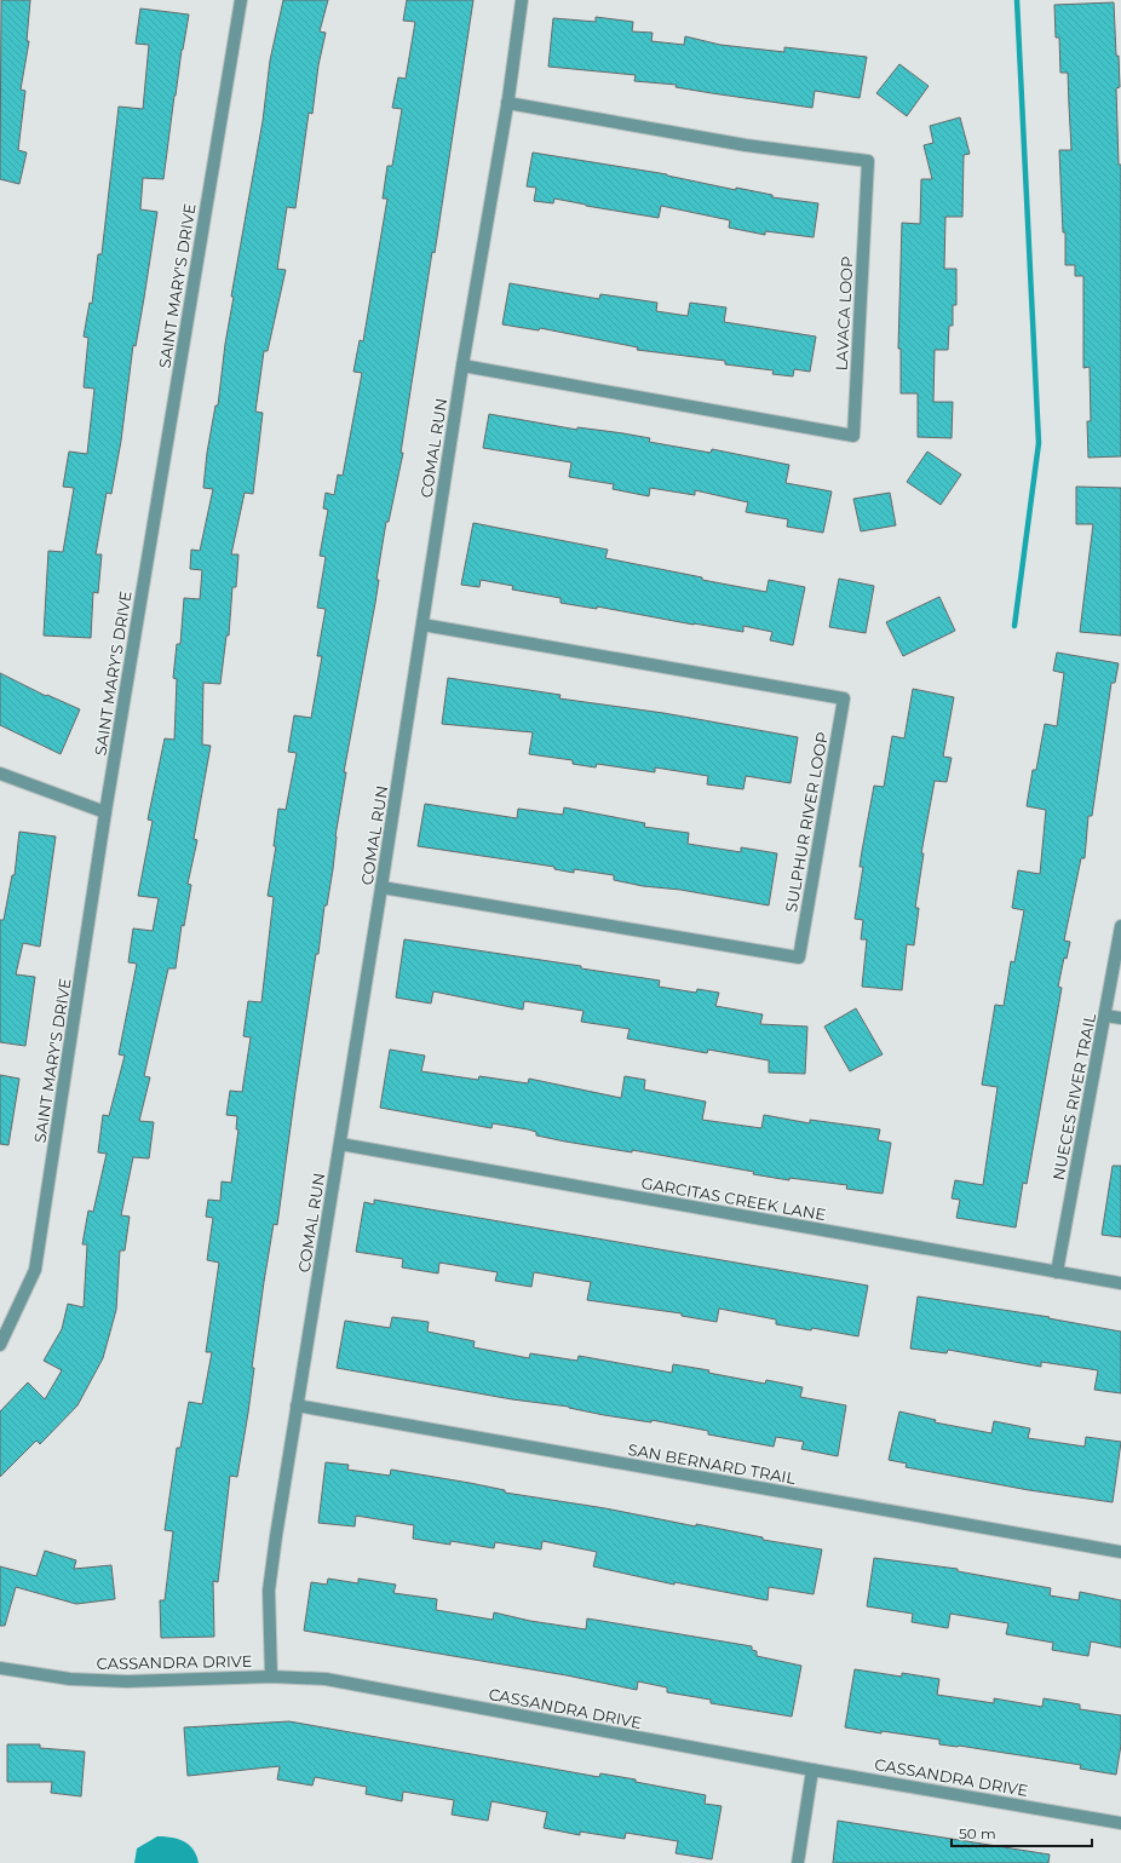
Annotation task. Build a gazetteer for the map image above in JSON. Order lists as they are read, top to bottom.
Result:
{
  "streets": {
    "street": [
      "SAINT MARY'S DRIVE",
      "LAVACA LOOP",
      "COMAL RUN",
      "SULPHUR RIVER LOOP",
      "NUECES RIVER TRAIL",
      "GARCITAS CREEK LANE",
      "SAN BERNARD TRAIL",
      "CASSANDRA DRIVE"
    ]
  },
  "crossings": [
    ["LAVACA LOOP", "COMAL RUN"],
    ["COMAL RUN", "SULPHUR RIVER LOOP"],
    ["COMAL RUN", "GARCITAS CREEK LANE"],
    ["COMAL RUN", "SAN BERNARD TRAIL"],
    ["COMAL RUN", "CASSANDRA DRIVE"],
    ["NUECES RIVER TRAIL", "GARCITAS CREEK LANE"]
  ],
  "scale_bar": "50 m"
}
